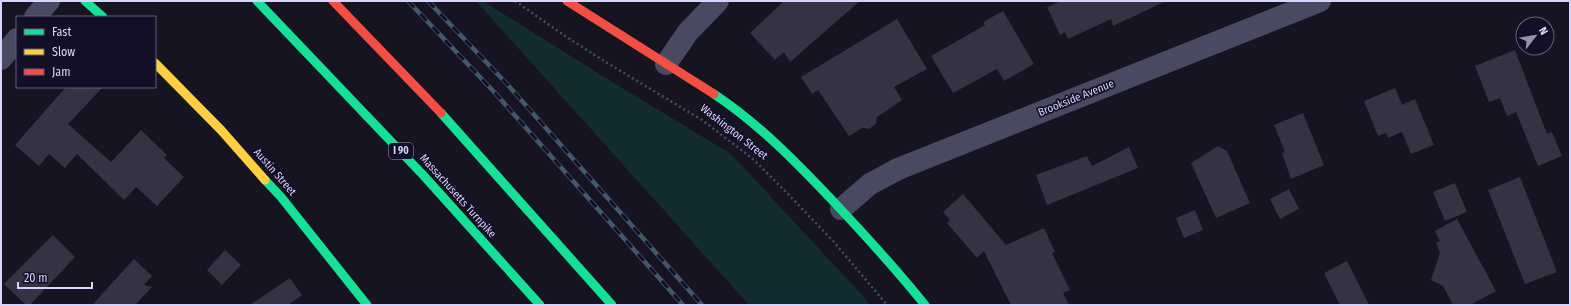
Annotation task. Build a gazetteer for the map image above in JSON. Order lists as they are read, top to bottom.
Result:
{
  "streets": {
    "main road": [
      "Washington Street",
      "I 90",
      "Austin Street",
      "Massachusetts Turnpike"
    ],
    "street": ["Brookside Avenue"]
  },
  "crossings": [
    ["Brookside Avenue", "Washington Street"]
  ],
  "legend": ["Fast", "Slow", "Jam"],
  "scale_bar": "20 m",
  "north": "top right"
}
